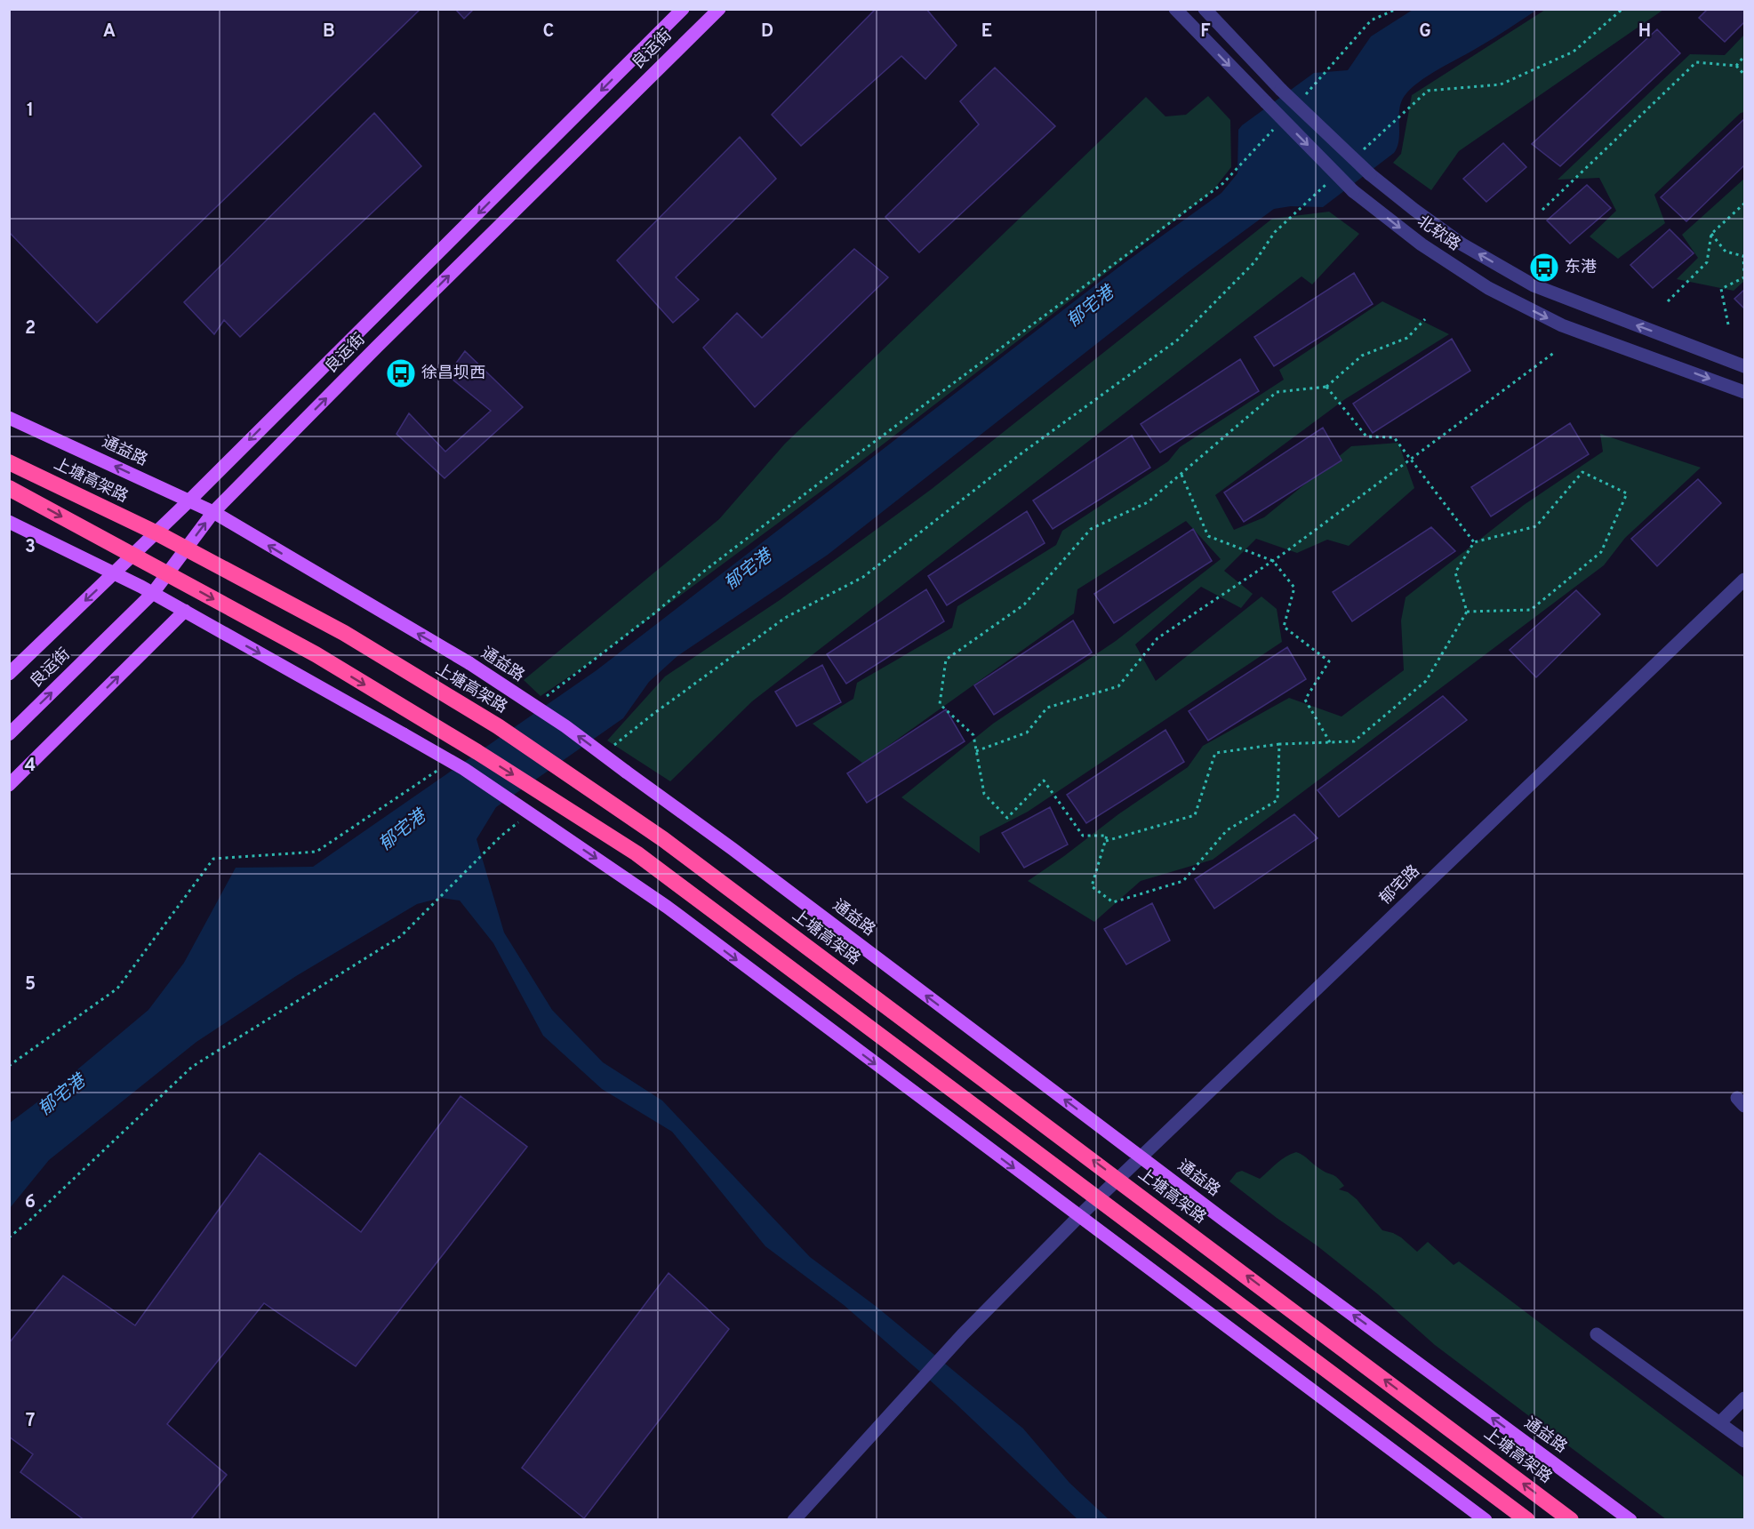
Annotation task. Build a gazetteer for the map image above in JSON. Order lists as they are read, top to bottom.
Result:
{
  "streets": {
    "highway": ["上塘高架路"],
    "main road": ["良运街", "通益路"],
    "street": ["北软路", "郁宅路"]
  },
  "crossings": [
    ["良运街", "通益路"],
    ["通益路", "郁宅路"]
  ],
  "water": ["郁宅港"],
  "places": {
    "bus stop": ["东港", "徐昌坝西"]
  },
  "grid": {
    "columns": [
      "A",
      "B",
      "C",
      "D",
      "E",
      "F",
      "G",
      "H"
    ],
    "rows": [
      "1",
      "2",
      "3",
      "4",
      "5",
      "6",
      "7"
    ]
  }
}
